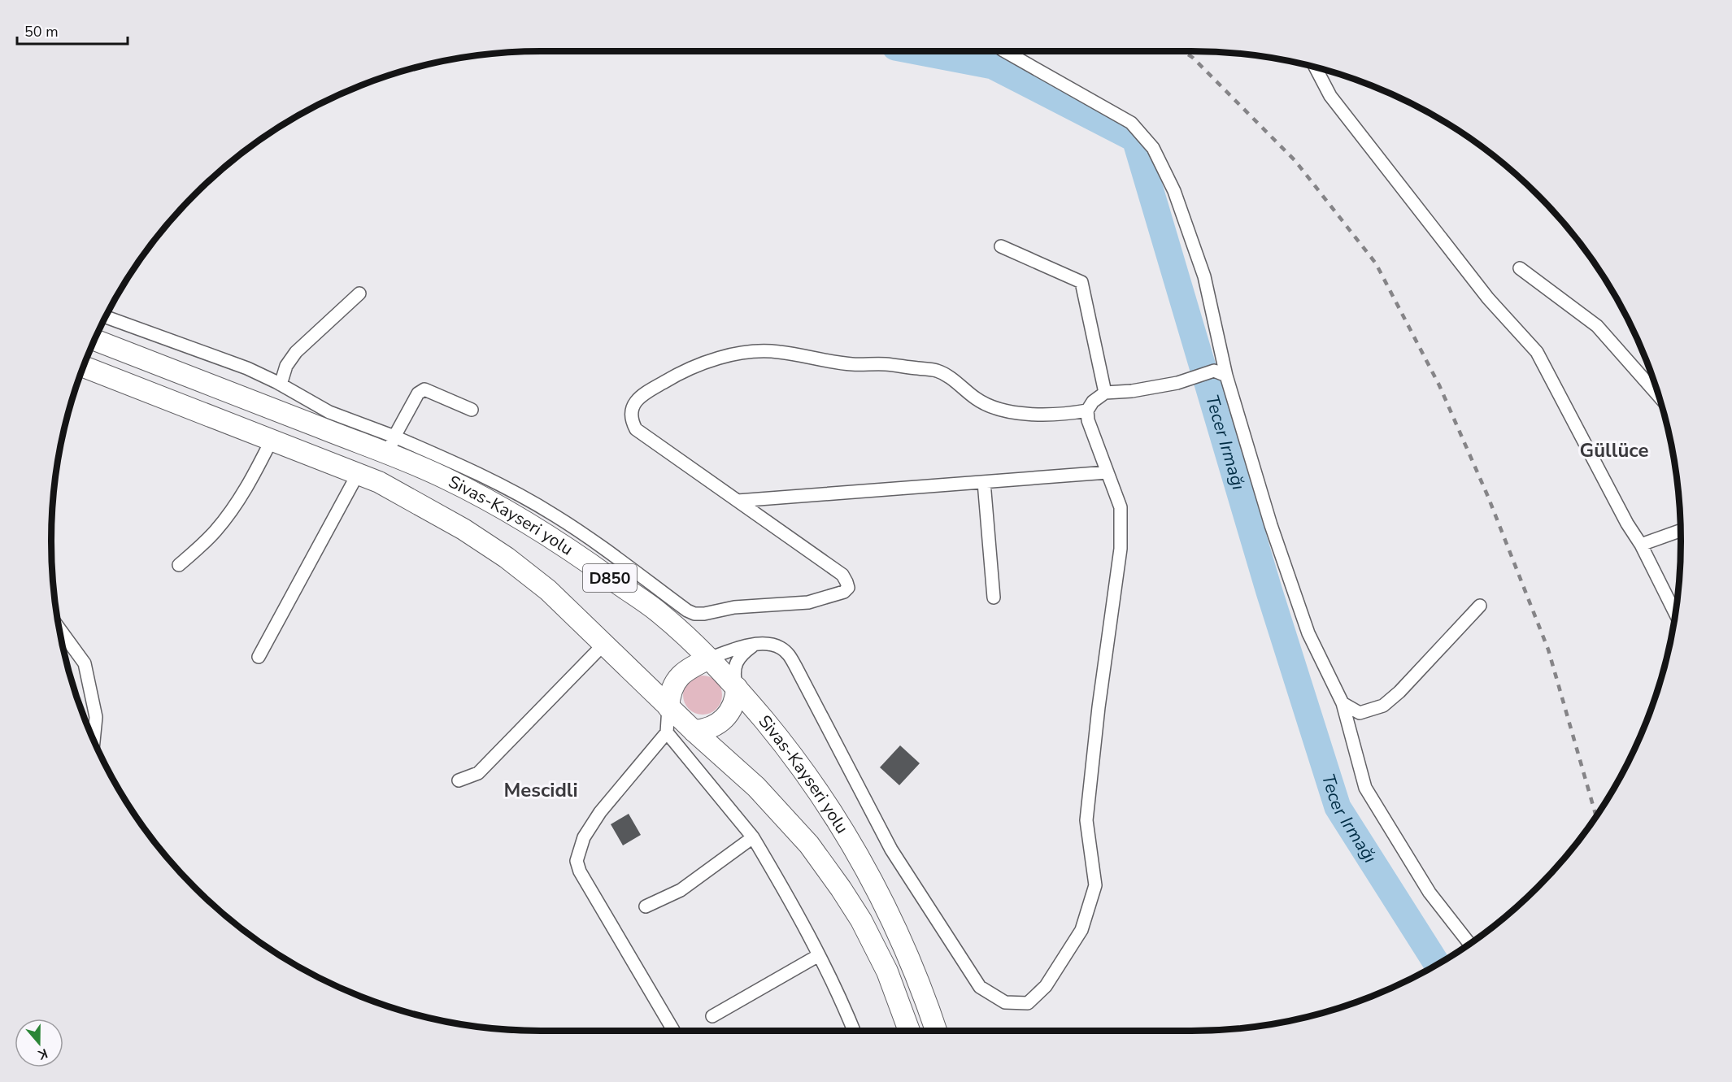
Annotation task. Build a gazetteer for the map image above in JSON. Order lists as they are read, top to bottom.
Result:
{
  "streets": {
    "highway": ["Sivas-Kayseri yolu", "D850"]
  },
  "districts": ["Güllüce", "Mescidli"],
  "water": ["Tecer Irmağı"],
  "scale_bar": "50 m",
  "north": "bottom"
}
